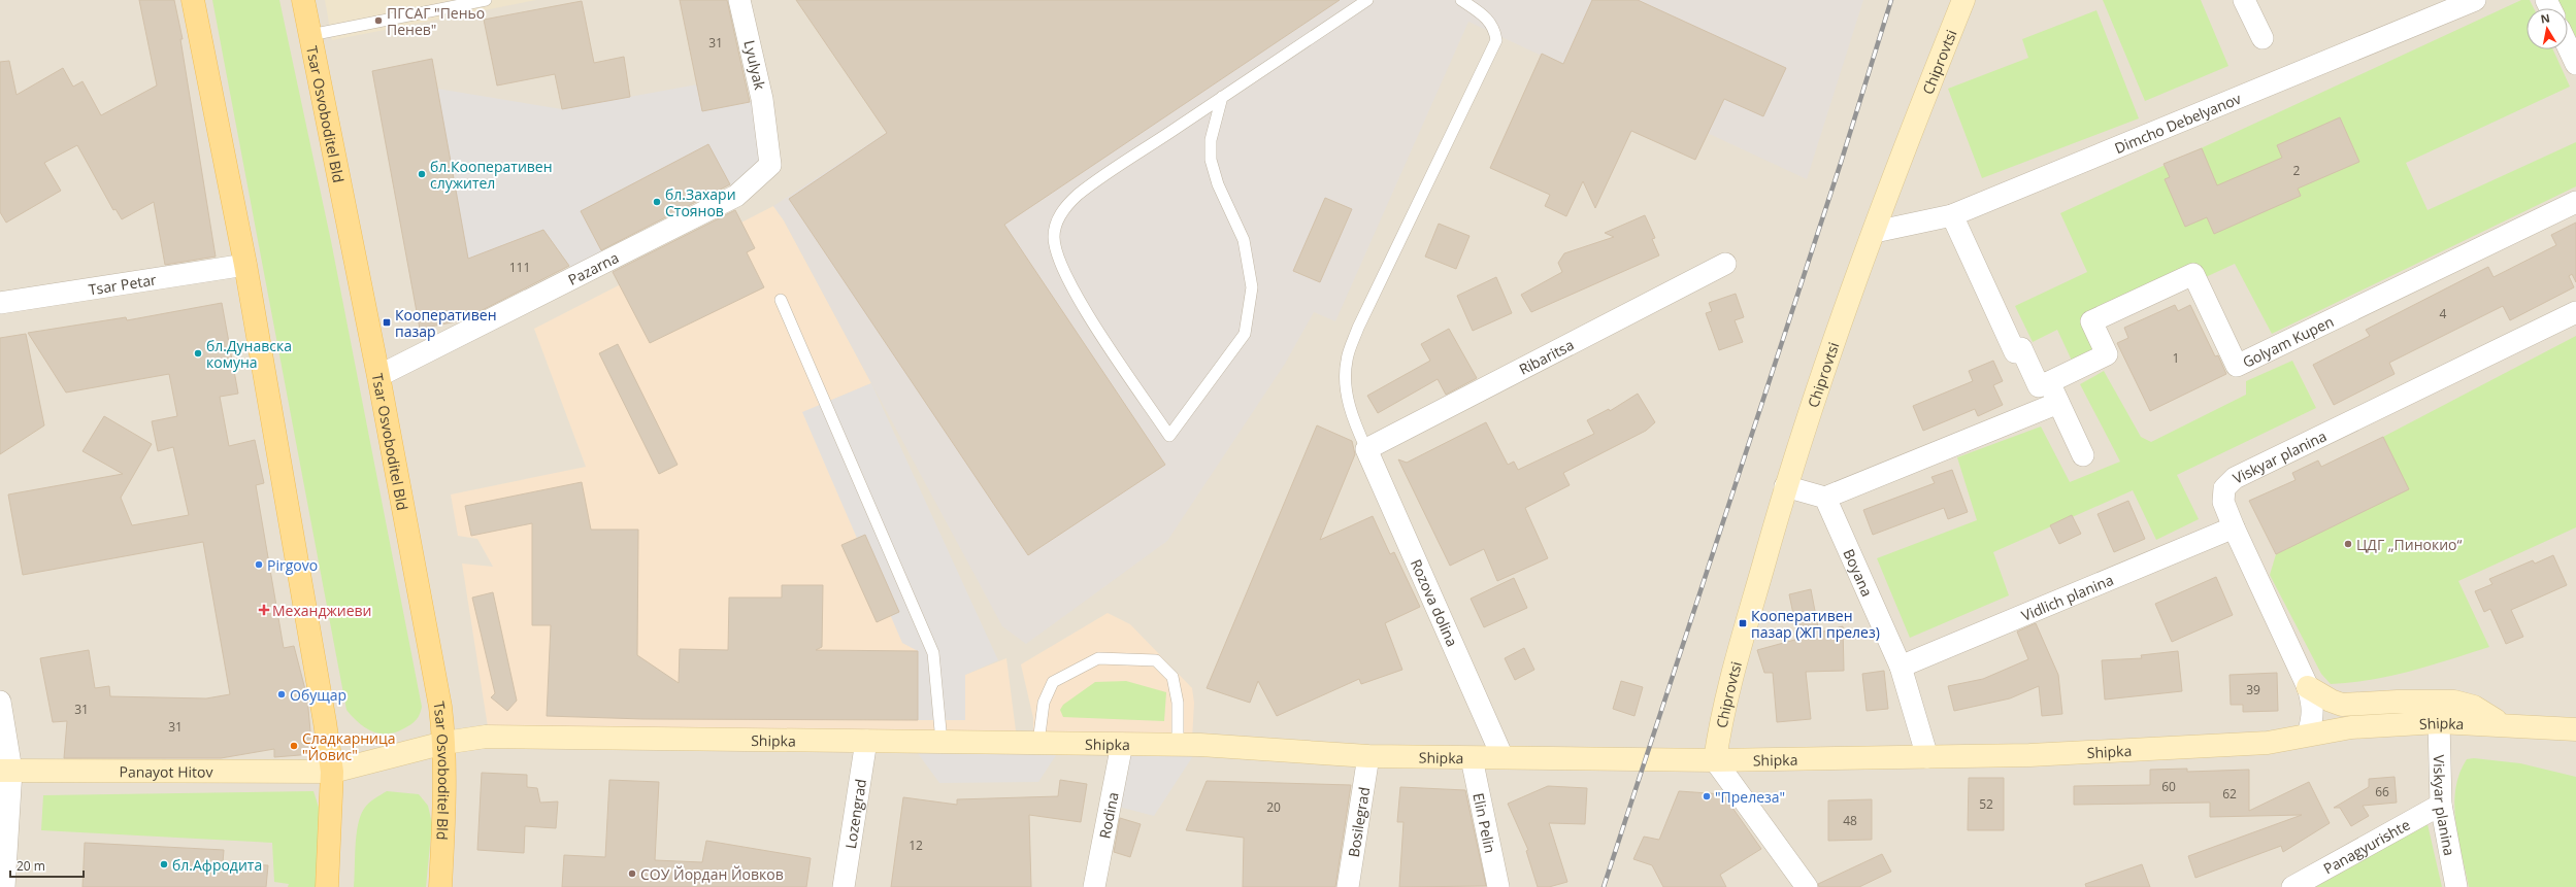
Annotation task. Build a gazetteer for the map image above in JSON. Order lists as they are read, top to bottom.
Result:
{
  "streets": {
    "main road": [
      "Chiprovtsi",
      "Tsar Osvoboditel Bld",
      "Shipka",
      "Panayot Hitov"
    ],
    "street": [
      "Lyulyak",
      "Dimcho Debelyanov",
      "Pazarna",
      "Tsar Petar",
      "Golyam Kupen",
      "Ribaritsa",
      "Viskyar planina",
      "Boyana",
      "Vidlich planina",
      "Rozova dolina",
      "Lozengrad",
      "Rodina",
      "Bosilegrad",
      "Elin Pelin",
      "Panagyurishte"
    ]
  },
  "crossings": [
    ["Chiprovtsi", "Dimcho Debelyanov"],
    ["Chiprovtsi", "Shipka"],
    ["Lyulyak", "Pazarna"],
    ["Tsar Osvoboditel Bld", "Pazarna"],
    ["Tsar Osvoboditel Bld", "Shipka"],
    ["Ribaritsa", "Rozova dolina"],
    ["Viskyar planina", "Vidlich planina"],
    ["Viskyar planina", "Shipka"],
    ["Viskyar planina", "Panagyurishte"],
    ["Boyana", "Vidlich planina"],
    ["Boyana", "Shipka"],
    ["Rozova dolina", "Shipka"],
    ["Shipka", "Panayot Hitov"],
    ["Shipka", "Lozengrad"],
    ["Shipka", "Rodina"],
    ["Shipka", "Bosilegrad"],
    ["Shipka", "Elin Pelin"]
  ],
  "places": {
    "other": [
      "ПГСАГ \"Пеньо Пенев\"",
      "бл.Кооперативен служител",
      "бл.Захари Стоянов",
      "бл.Дунавска комуна",
      "ЦДГ „Пинокио“",
      "Pirgovo",
      "Обущар",
      "Сладкарница \"Йовис\"",
      "\"Прелеза\"",
      "бл.Афродита",
      "СОУ Йордан Йовков"
    ],
    "transit": ["Кооперативен пазар", "Кооперативен пазар (ЖП прелез)"],
    "health": ["Механджиеви"]
  },
  "house_numbers": [
    "31",
    "2",
    "111",
    "4",
    "1",
    "39",
    "31",
    "31",
    "60",
    "66",
    "62",
    "52",
    "20",
    "48",
    "12"
  ],
  "scale_bar": "20 m",
  "north": "top"
}
